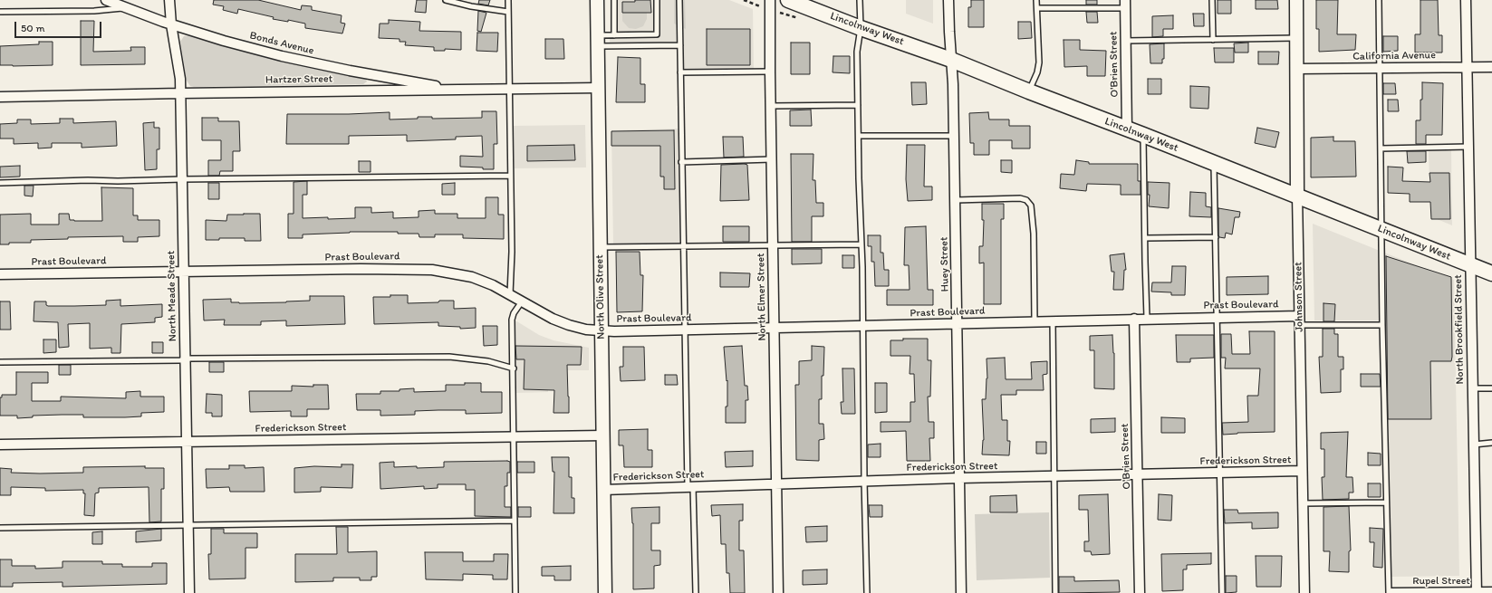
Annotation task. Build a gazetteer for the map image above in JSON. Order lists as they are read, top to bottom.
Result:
{
  "streets": {
    "main road": ["Lincolnway West"],
    "street": [
      "Bonds Avenue",
      "California Avenue",
      "O'Brien Street",
      "Hartzer Street",
      "Prast Boulevard",
      "Huey Street",
      "North Meade Street",
      "North Olive Street",
      "North Elmer Street",
      "Johnson Street",
      "North Brookfield Street",
      "Frederickson Street",
      "Rupel Street"
    ]
  },
  "crossings": [
    ["Lincolnway West", "O'Brien Street"],
    ["Lincolnway West", "Huey Street"],
    ["Lincolnway West", "Johnson Street"],
    ["Lincolnway West", "North Brookfield Street"],
    ["Bonds Avenue", "Hartzer Street"],
    ["Bonds Avenue", "North Meade Street"],
    ["California Avenue", "Johnson Street"],
    ["California Avenue", "North Brookfield Street"],
    ["O'Brien Street", "Prast Boulevard"],
    ["O'Brien Street", "Frederickson Street"],
    ["Hartzer Street", "North Meade Street"],
    ["Hartzer Street", "North Olive Street"],
    ["Prast Boulevard", "Huey Street"],
    ["Prast Boulevard", "North Meade Street"],
    ["Prast Boulevard", "North Olive Street"],
    ["Prast Boulevard", "North Elmer Street"],
    ["Prast Boulevard", "Johnson Street"],
    ["Huey Street", "Frederickson Street"],
    ["North Meade Street", "Frederickson Street"],
    ["North Olive Street", "Frederickson Street"],
    ["North Elmer Street", "Frederickson Street"],
    ["Johnson Street", "Frederickson Street"],
    ["North Brookfield Street", "Rupel Street"]
  ],
  "scale_bar": "50 m"
}
